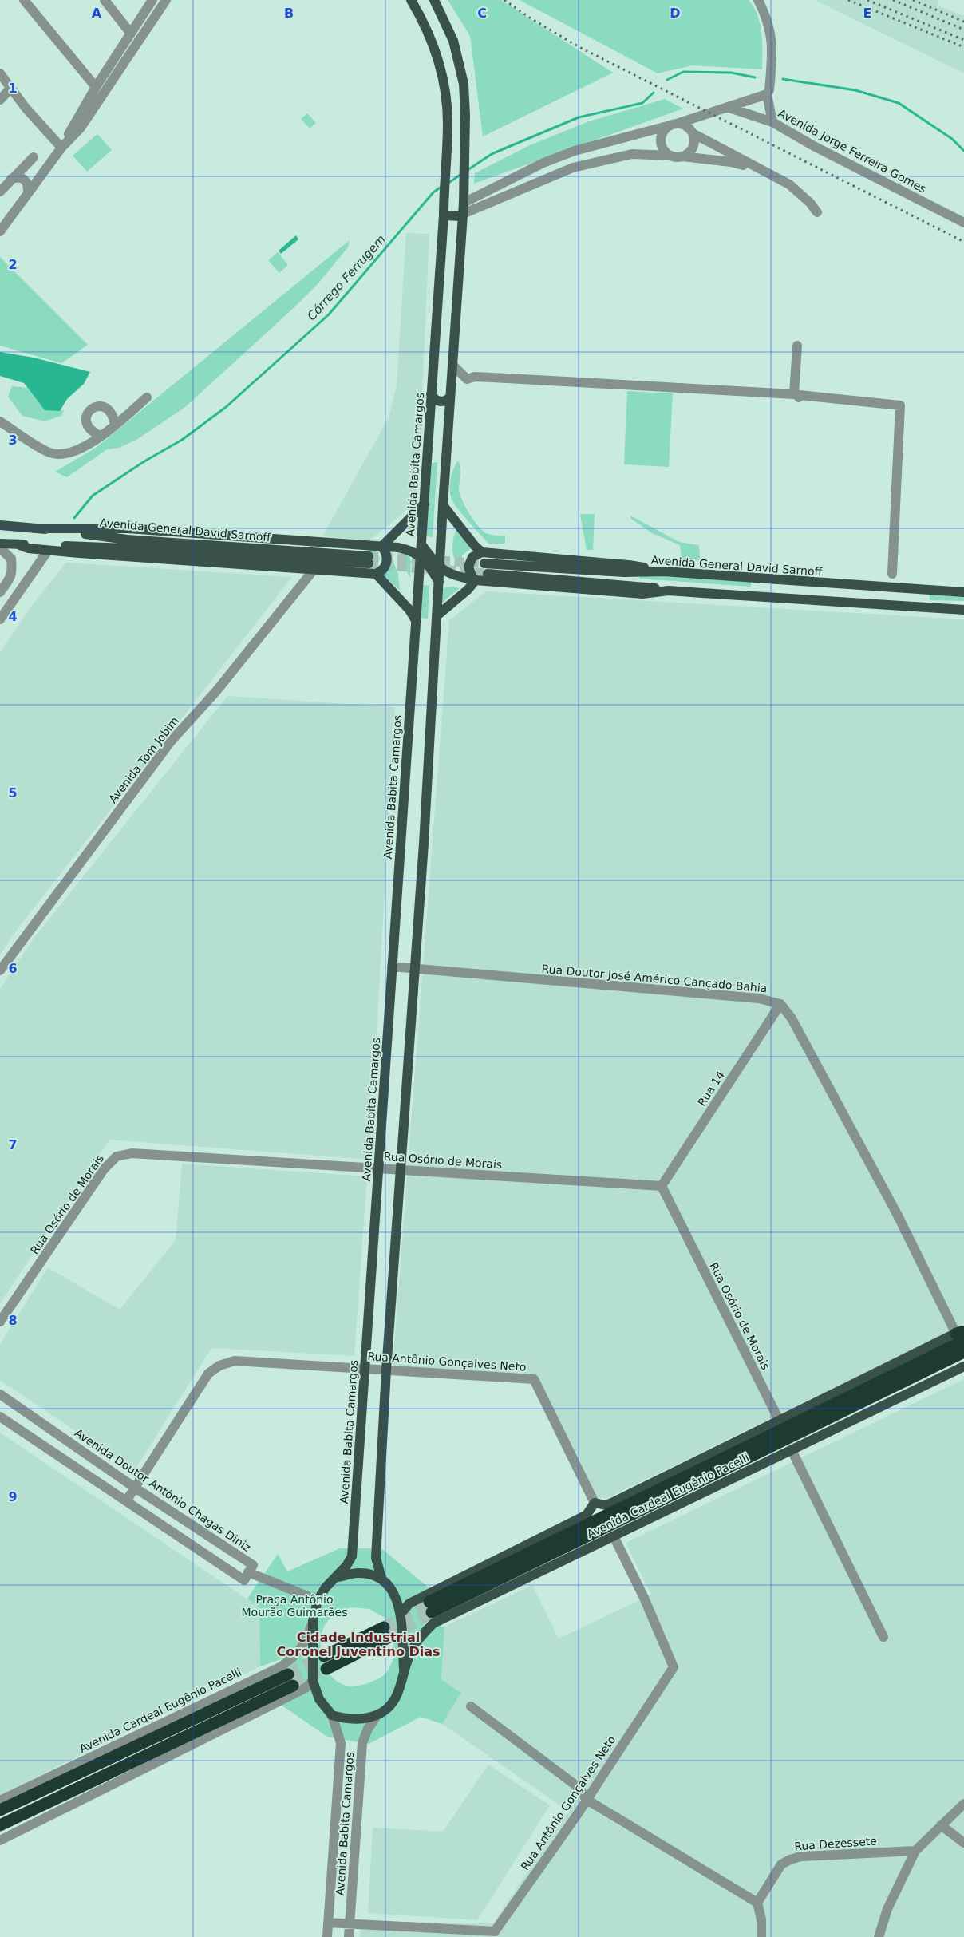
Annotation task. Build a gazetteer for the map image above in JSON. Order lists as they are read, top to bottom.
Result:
{
  "streets": {
    "highway": ["Avenida Cardeal Eugênio Pacelli"],
    "main road": ["Avenida Babita Camargos", "Avenida General David Sarnoff"],
    "street": [
      "Avenida Jorge Ferreira Gomes",
      "Avenida Tom Jobim",
      "Rua Doutor José Américo Cançado Bahia",
      "Rua 14",
      "Rua Osório de Morais",
      "Rua Antônio Gonçalves Neto",
      "Avenida Doutor Antônio Chagas Diniz",
      "Rua Dezessete"
    ]
  },
  "crossings": [
    ["Avenida Babita Camargos", "Rua Doutor José Américo Cançado Bahia"],
    ["Avenida Babita Camargos", "Rua Osório de Morais"],
    ["Avenida Babita Camargos", "Rua Antônio Gonçalves Neto"],
    ["Avenida Babita Camargos", "Avenida Cardeal Eugênio Pacelli"],
    ["Rua Doutor José Américo Cançado Bahia", "Rua 14"],
    ["Rua 14", "Rua Osório de Morais"],
    ["Rua Osório de Morais", "Avenida Cardeal Eugênio Pacelli"],
    ["Rua Antônio Gonçalves Neto", "Avenida Doutor Antônio Chagas Diniz"],
    ["Rua Antônio Gonçalves Neto", "Avenida Cardeal Eugênio Pacelli"]
  ],
  "districts": ["Cidade Industrial Coronel Juventino Dias"],
  "water": ["Córrego Ferrugem"],
  "parks": ["Praça Antônio Mourão Guimarães"],
  "grid": {
    "columns": [
      "A",
      "B",
      "C",
      "D",
      "E"
    ],
    "rows": [
      "1",
      "2",
      "3",
      "4",
      "5",
      "6",
      "7",
      "8",
      "9"
    ]
  }
}
